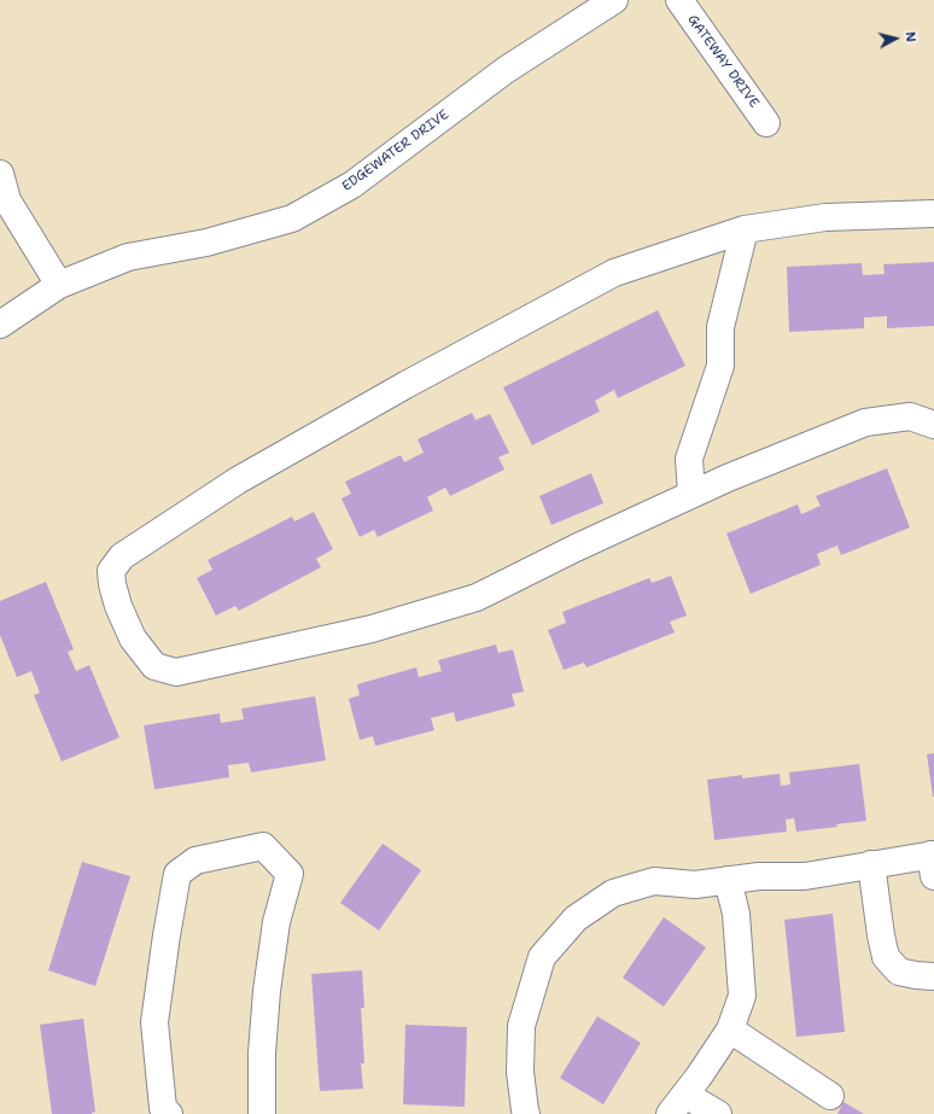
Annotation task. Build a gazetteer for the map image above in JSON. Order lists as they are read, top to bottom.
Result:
{
  "streets": {
    "street": ["GATEWAY DRIVE", "EDGEWATER DRIVE"]
  },
  "north": "right"
}
